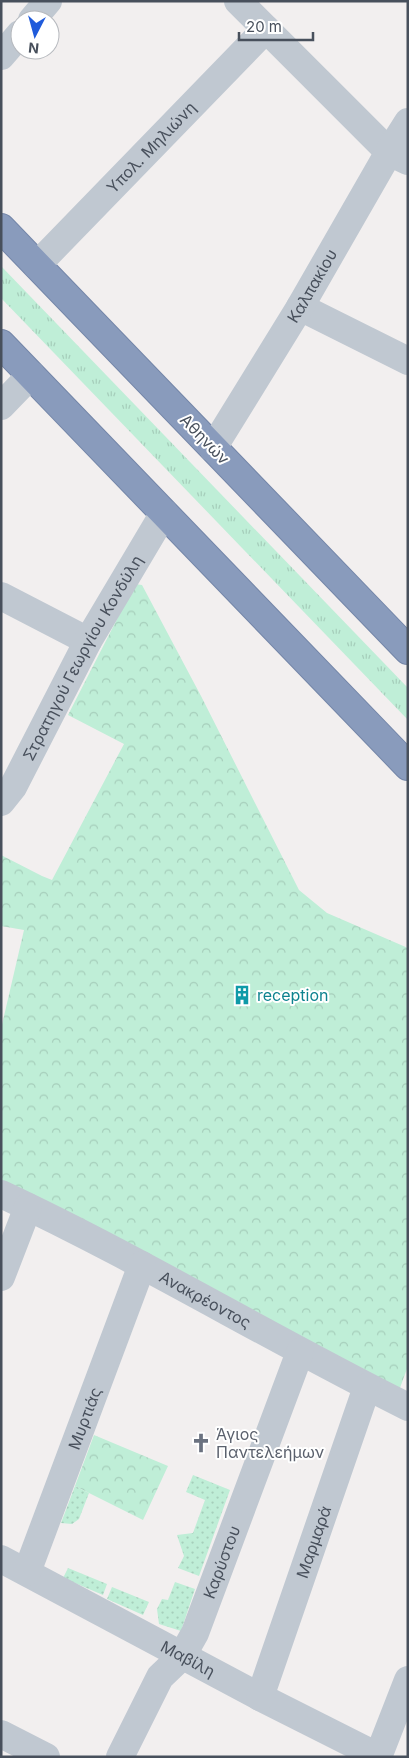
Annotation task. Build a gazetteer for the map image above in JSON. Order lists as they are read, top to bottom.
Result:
{
  "streets": {
    "highway": ["Αθηνών"],
    "street": [
      "Υπολ. Μηλιώνη",
      "Καλπακίου",
      "Στρατηγού Γεωργίου Κονδύλη",
      "Ανακρέοντος",
      "Μυρτιάς",
      "Μαρμαρά",
      "Καρύστου",
      "Μαβίλη"
    ]
  },
  "crossings": [
    ["Υπολ. Μηλιώνη", "Αθηνών"],
    ["Καλπακίου", "Αθηνών"],
    ["Ανακρέοντος", "Μυρτιάς"],
    ["Ανακρέοντος", "Μαρμαρά"],
    ["Ανακρέοντος", "Καρύστου"],
    ["Μυρτιάς", "Μαβίλη"],
    ["Μαρμαρά", "Μαβίλη"],
    ["Καρύστου", "Μαβίλη"]
  ],
  "places": {
    "building": ["reception"],
    "church": ["Άγιος Παντελεήμων"]
  },
  "scale_bar": "20 m",
  "north": "bottom"
}
